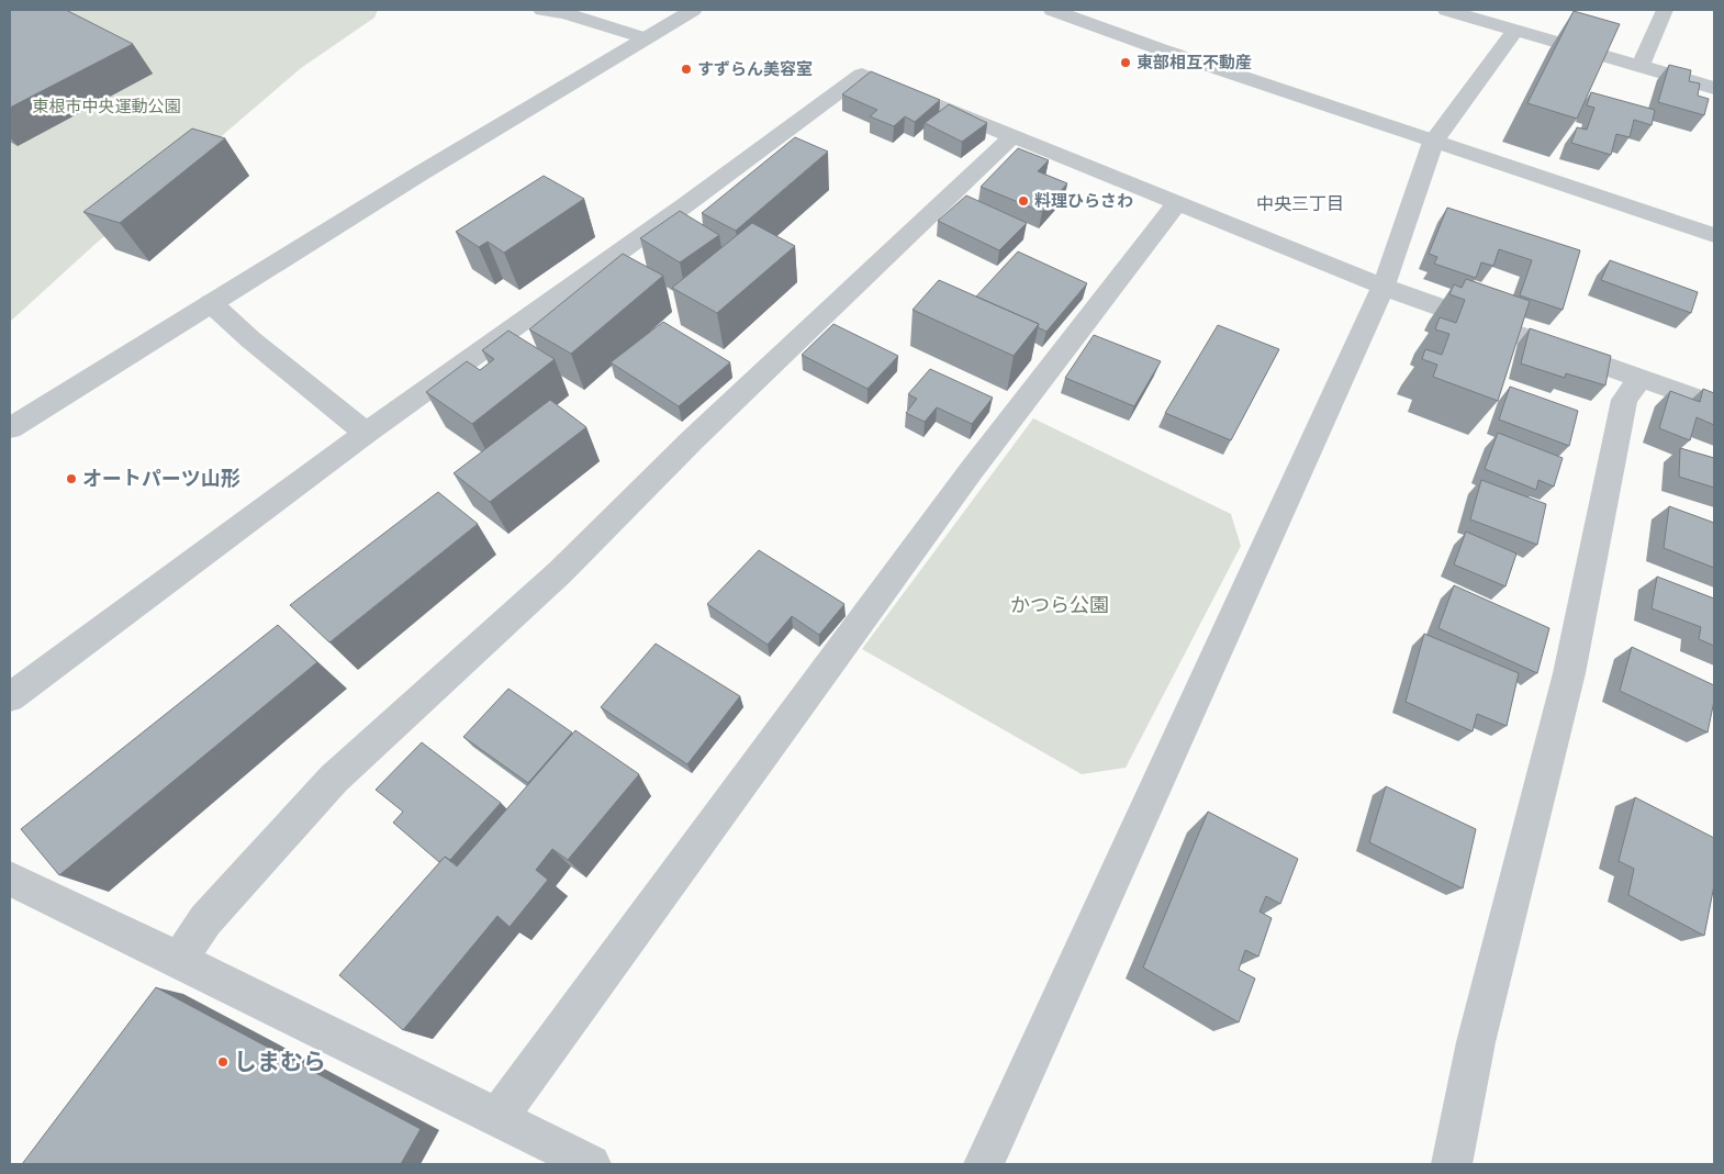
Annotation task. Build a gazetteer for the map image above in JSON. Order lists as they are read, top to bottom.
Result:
{
  "districts": ["中央三丁目"],
  "parks": ["東根市中央運動公園", "かつら公園"],
  "places": [
    "東部相互不動産",
    "すずらん美容室",
    "料理ひらさわ",
    "オートパーツ山形",
    "しまむら"
  ]
}
